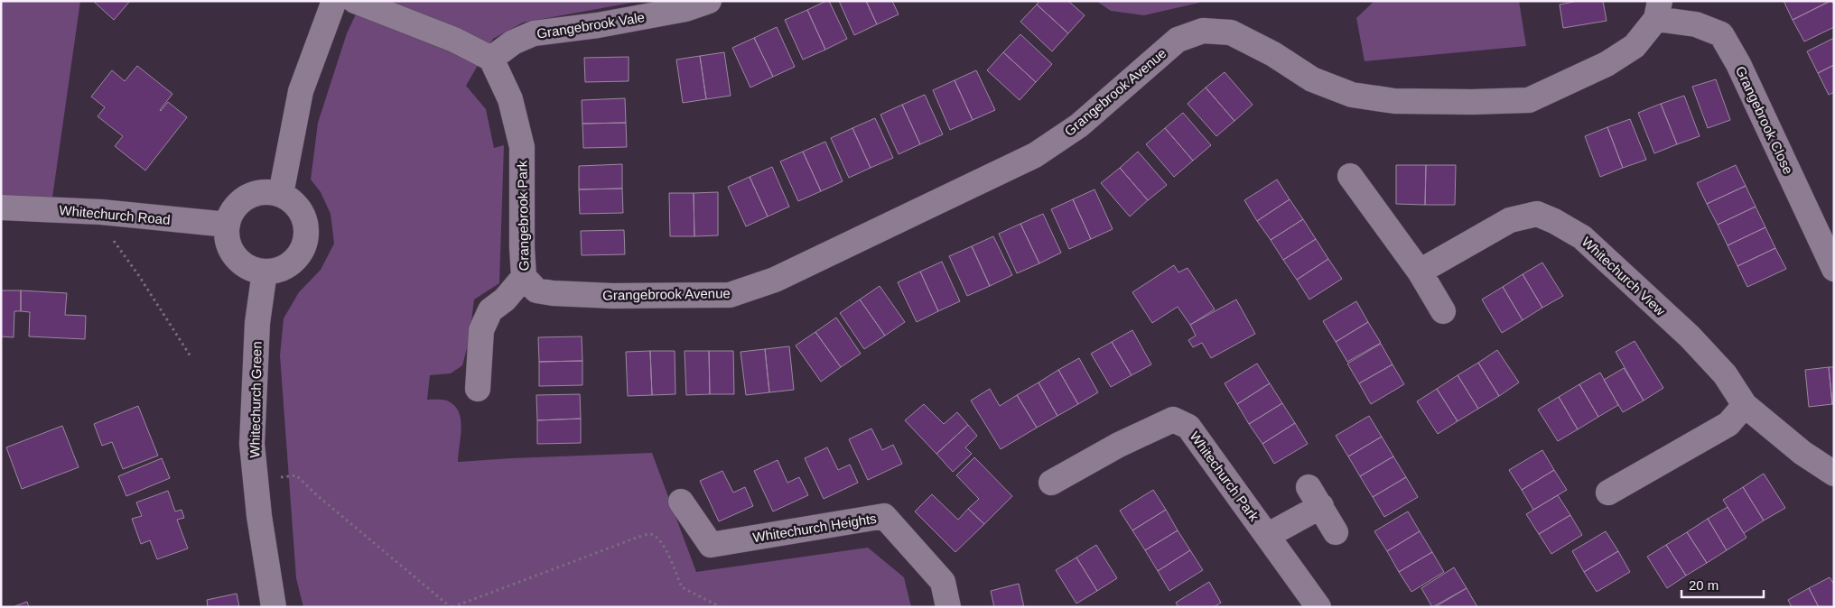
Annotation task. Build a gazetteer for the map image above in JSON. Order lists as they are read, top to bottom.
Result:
{
  "streets": {
    "street": [
      "Grangebrook Vale",
      "Grangebrook Avenue",
      "Grangebrook Close",
      "Whitechurch Road",
      "Grangebrook Park",
      "Whitechurch View",
      "Whitechurch Green",
      "Whitechurch Park",
      "Whitechurch Heights"
    ]
  },
  "crossings": [
    ["Grangebrook Vale", "Grangebrook Park"],
    ["Grangebrook Avenue", "Grangebrook Close"],
    ["Grangebrook Avenue", "Grangebrook Park"],
    ["Whitechurch Road", "Whitechurch Green"]
  ],
  "scale_bar": "20 m"
}
